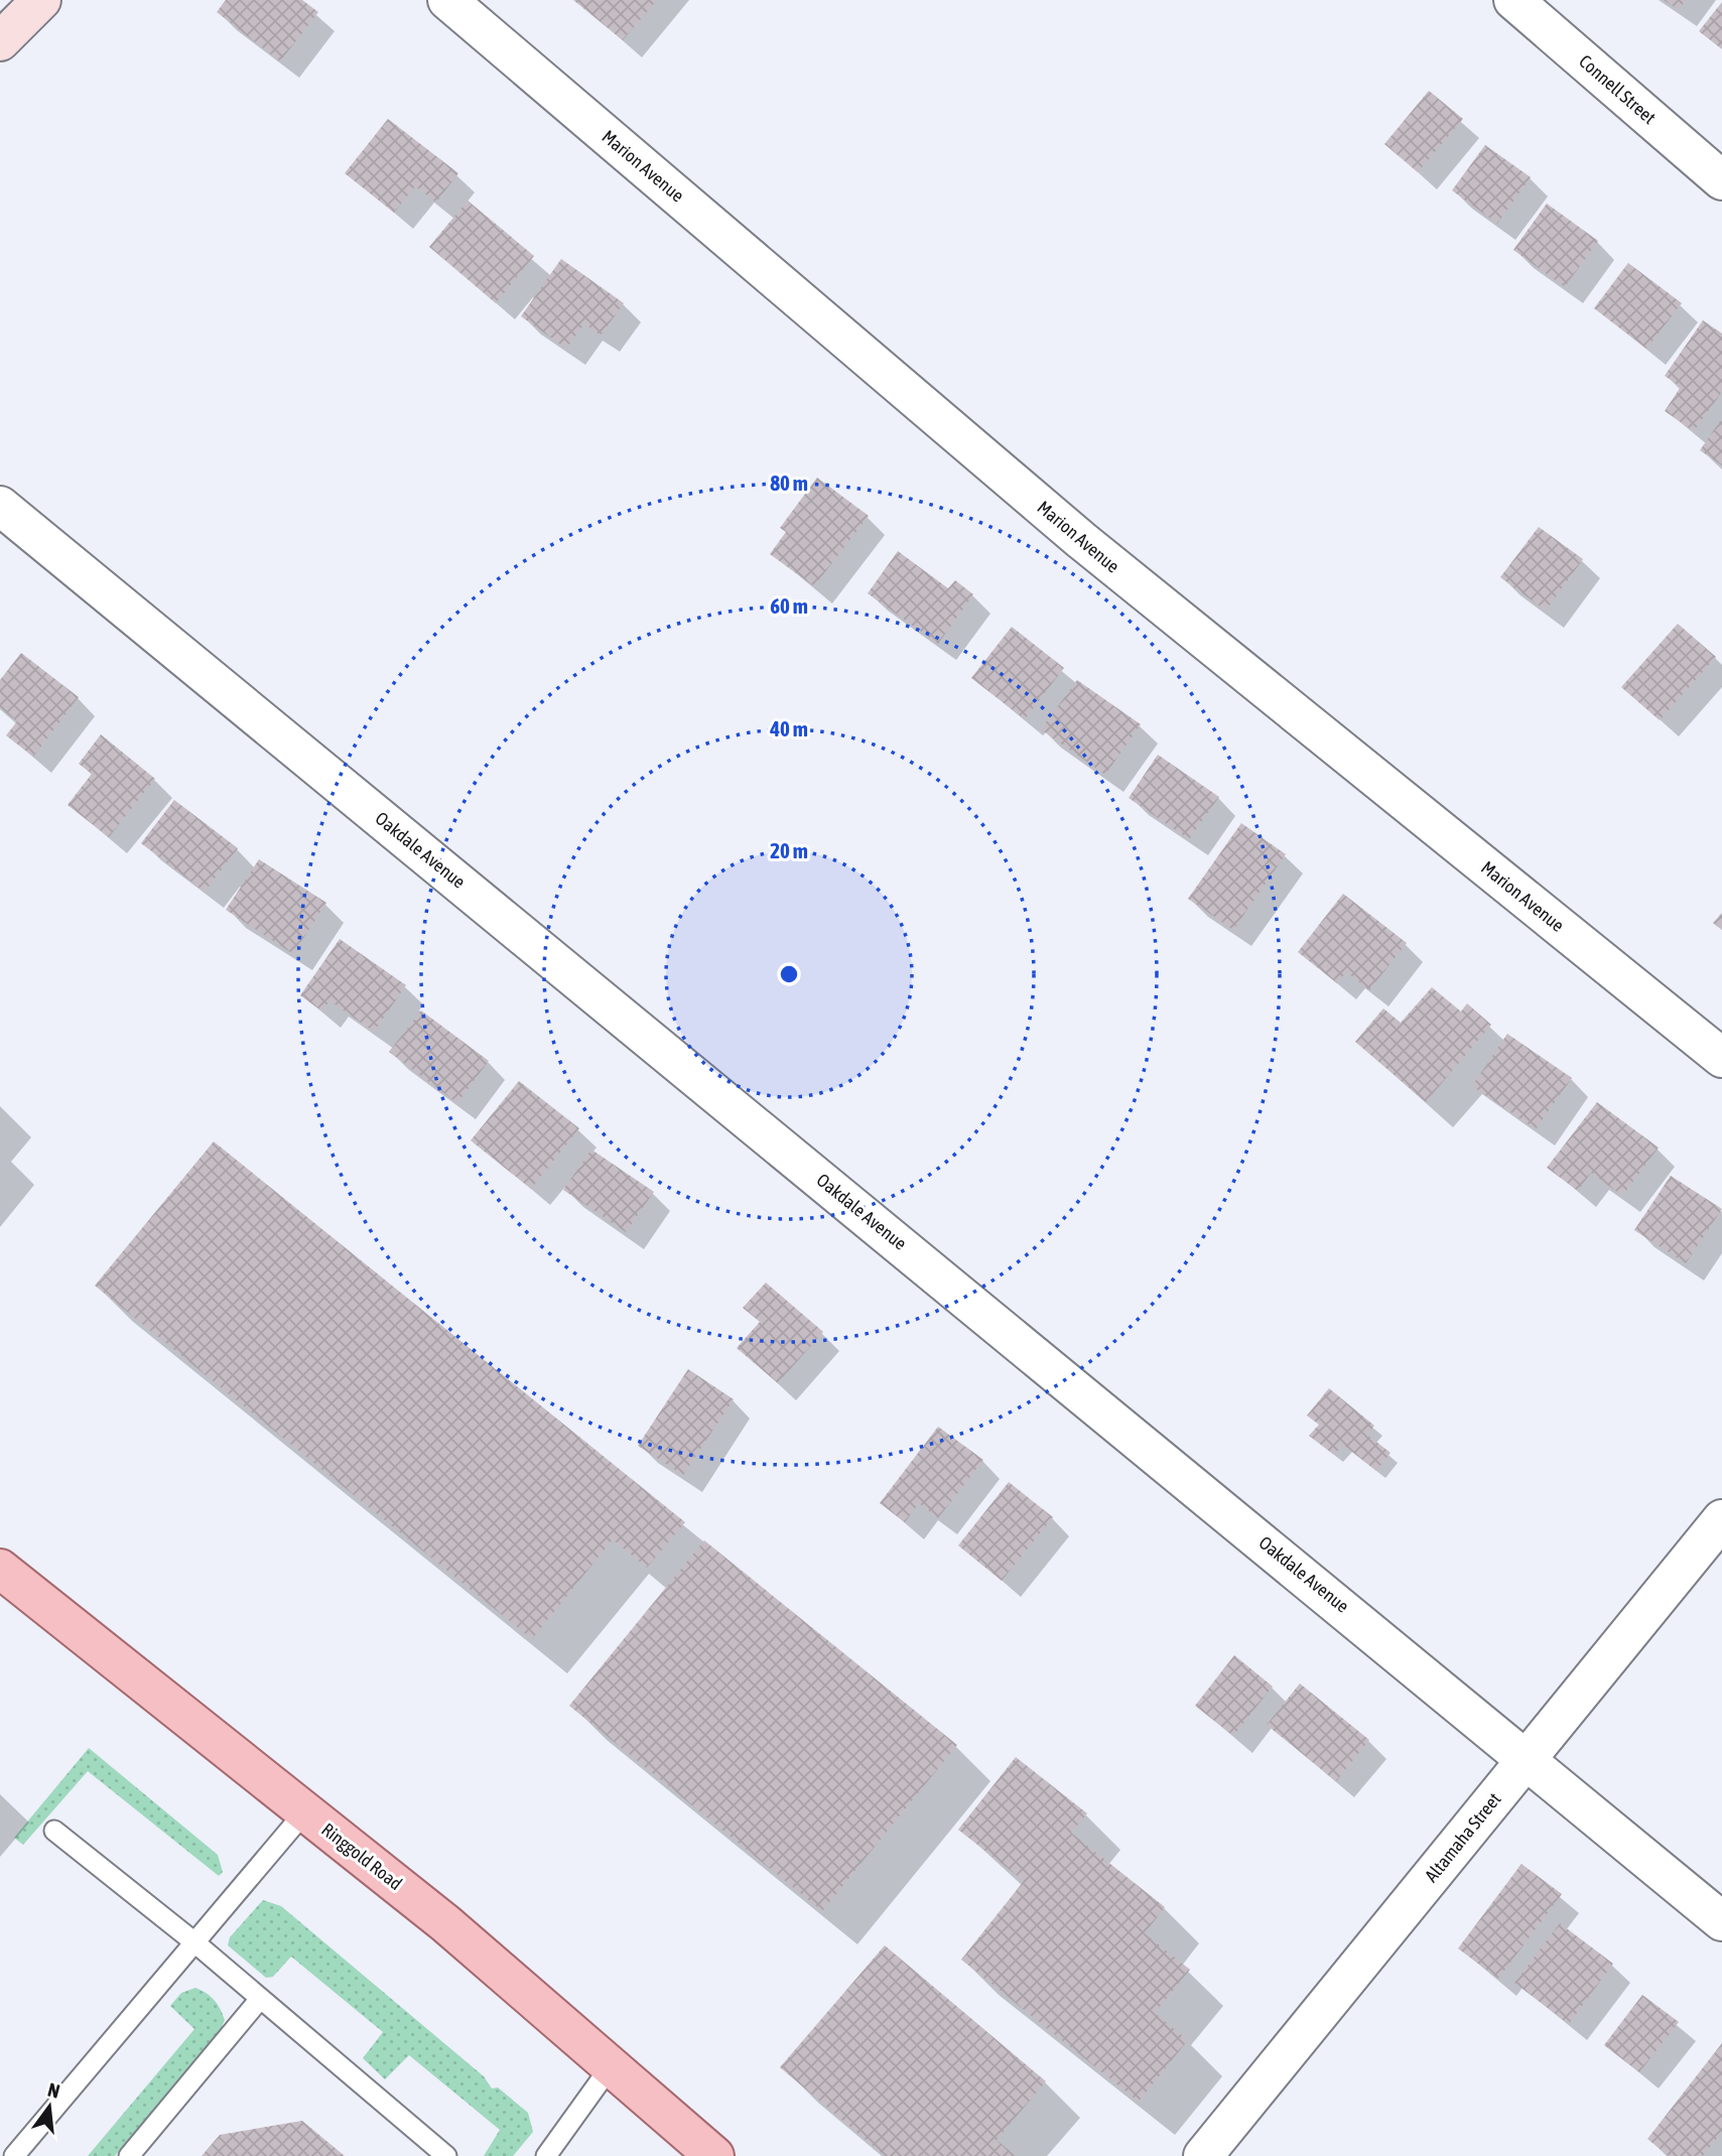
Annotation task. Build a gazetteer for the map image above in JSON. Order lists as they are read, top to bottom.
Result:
{
  "streets": {
    "main road": ["Ringgold Road"],
    "street": [
      "Connell Street",
      "Marion Avenue",
      "Oakdale Avenue",
      "Altamaha Street"
    ]
  },
  "crossings": [
    ["Oakdale Avenue", "Altamaha Street"]
  ],
  "north": "top",
  "rings": [
    "80 m",
    "60 m",
    "40 m",
    "20 m"
  ]
}
